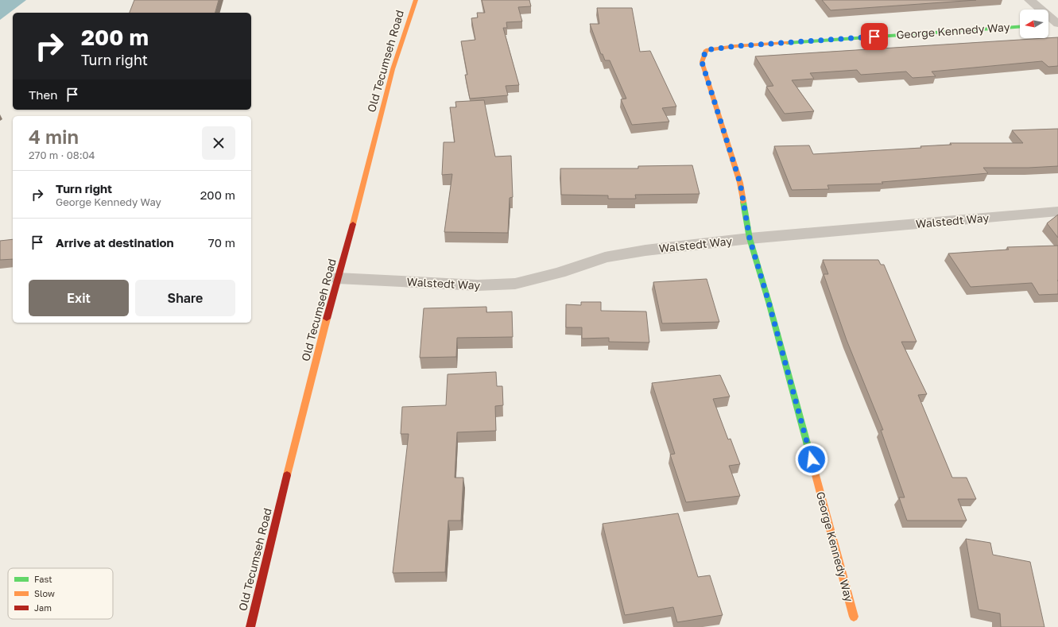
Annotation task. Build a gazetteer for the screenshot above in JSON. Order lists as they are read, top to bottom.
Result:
{
  "streets": {
    "street": ["George Kennedy Way", "Old Tecumseh Road", "Walstedt Way"]
  },
  "crossings": [
    ["George Kennedy Way", "Walstedt Way"],
    ["Old Tecumseh Road", "Walstedt Way"]
  ],
  "legend": ["Fast", "Slow", "Jam"],
  "north": "left",
  "page": {
    "turn": ["200 m", "Turn right"],
    "then": "Then",
    "heading": ["4 min", "270 m · 08:04"],
    "list": [
      {
        "name": "Turn right",
        "note": "George Kennedy Way",
        "value": "200 m"
      },
      {
        "name": "Arrive at destination",
        "value": "70 m"
      }
    ],
    "buttons": ["Exit", "Share"]
  }
}
